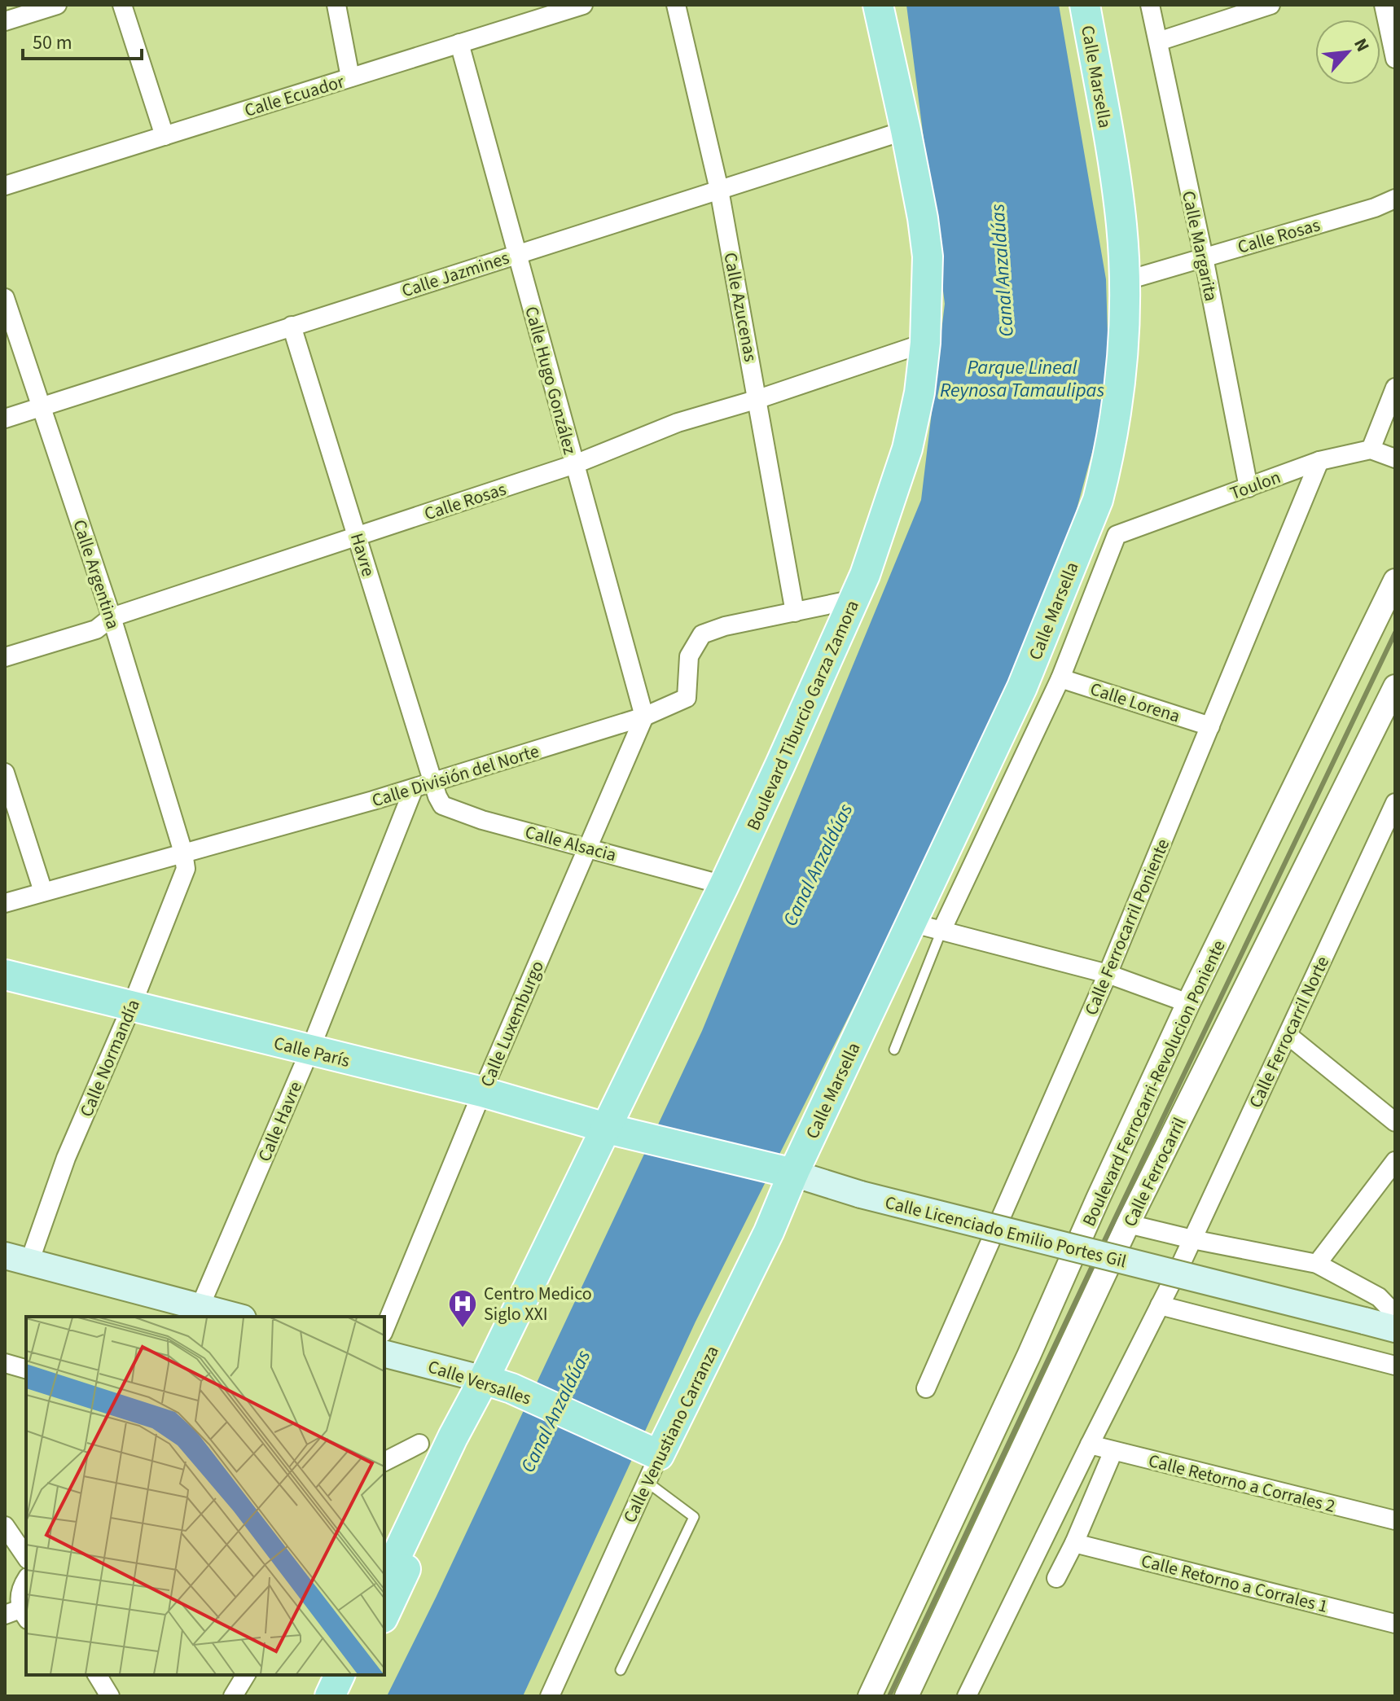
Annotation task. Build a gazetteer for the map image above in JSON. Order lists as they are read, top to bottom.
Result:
{
  "streets": {
    "main road": [
      "Calle Marsella",
      "Boulevard Tiburcio Garza Zamora",
      "Calle París",
      "Calle Licenciado Emilio Portes Gil",
      "Calle Versalles",
      "Calle Venustiano Carranza"
    ],
    "street": [
      "Calle Ecuador",
      "Calle Rosas",
      "Calle Margarita",
      "Calle Jazmines",
      "Calle Azucenas",
      "Calle Hugo González",
      "Toulon",
      "Havre",
      "Calle Argentina",
      "Calle Lorena",
      "Calle División del Norte",
      "Calle Alsacia",
      "Calle Ferrocarril Poniente",
      "Calle Luxemburgo",
      "Calle Ferrocarril Norte",
      "Calle Normandía",
      "Boulevard Ferrocarri-Revolucion Poniente",
      "Calle Havre",
      "Calle Ferrocarril",
      "Calle Retorno a Corrales 2",
      "Calle Retorno a Corrales 1"
    ]
  },
  "crossings": [
    ["Calle Marsella", "Calle Rosas"],
    ["Calle Marsella", "Calle Licenciado Emilio Portes Gil"],
    ["Calle Marsella", "Calle Venustiano Carranza"],
    ["Calle Ecuador", "Calle Hugo González"],
    ["Calle Rosas", "Calle Margarita"],
    ["Calle Rosas", "Calle Azucenas"],
    ["Calle Rosas", "Calle Hugo González"],
    ["Calle Rosas", "Havre"],
    ["Calle Rosas", "Calle Argentina"],
    ["Calle Rosas", "Boulevard Tiburcio Garza Zamora"],
    ["Calle Margarita", "Toulon"],
    ["Calle Jazmines", "Calle Azucenas"],
    ["Calle Jazmines", "Calle Hugo González"],
    ["Calle Jazmines", "Havre"],
    ["Calle Jazmines", "Calle Argentina"],
    ["Calle Jazmines", "Boulevard Tiburcio Garza Zamora"],
    ["Calle Azucenas", "Calle División del Norte"],
    ["Calle Hugo González", "Calle División del Norte"],
    ["Calle Hugo González", "Calle Luxemburgo"],
    ["Toulon", "Calle Lorena"],
    ["Toulon", "Calle Ferrocarril Poniente"],
    ["Havre", "Calle División del Norte"],
    ["Havre", "Calle Alsacia"],
    ["Calle Argentina", "Calle División del Norte"],
    ["Calle Argentina", "Calle Normandía"],
    ["Calle Lorena", "Calle Ferrocarril Poniente"],
    ["Boulevard Tiburcio Garza Zamora", "Calle División del Norte"],
    ["Boulevard Tiburcio Garza Zamora", "Calle Alsacia"],
    ["Boulevard Tiburcio Garza Zamora", "Calle París"],
    ["Boulevard Tiburcio Garza Zamora", "Calle Licenciado Emilio Portes Gil"],
    ["Boulevard Tiburcio Garza Zamora", "Calle Versalles"],
    ["Calle División del Norte", "Calle Alsacia"],
    ["Calle División del Norte", "Calle Luxemburgo"],
    ["Calle División del Norte", "Calle Normandía"],
    ["Calle División del Norte", "Calle Havre"],
    ["Calle Alsacia", "Calle Luxemburgo"],
    ["Calle Luxemburgo", "Calle París"],
    ["Calle París", "Calle Normandía"],
    ["Calle París", "Calle Havre"],
    ["Calle París", "Calle Licenciado Emilio Portes Gil"],
    ["Calle Licenciado Emilio Portes Gil", "Calle Venustiano Carranza"],
    ["Calle Versalles", "Calle Venustiano Carranza"]
  ],
  "water": ["Canal Anzaldúas", "Parque Lineal Reynosa Tamaulipas"],
  "places": {
    "hospital": ["Centro Medico Siglo XXI"]
  },
  "scale_bar": "50 m",
  "north": "top right"
}
